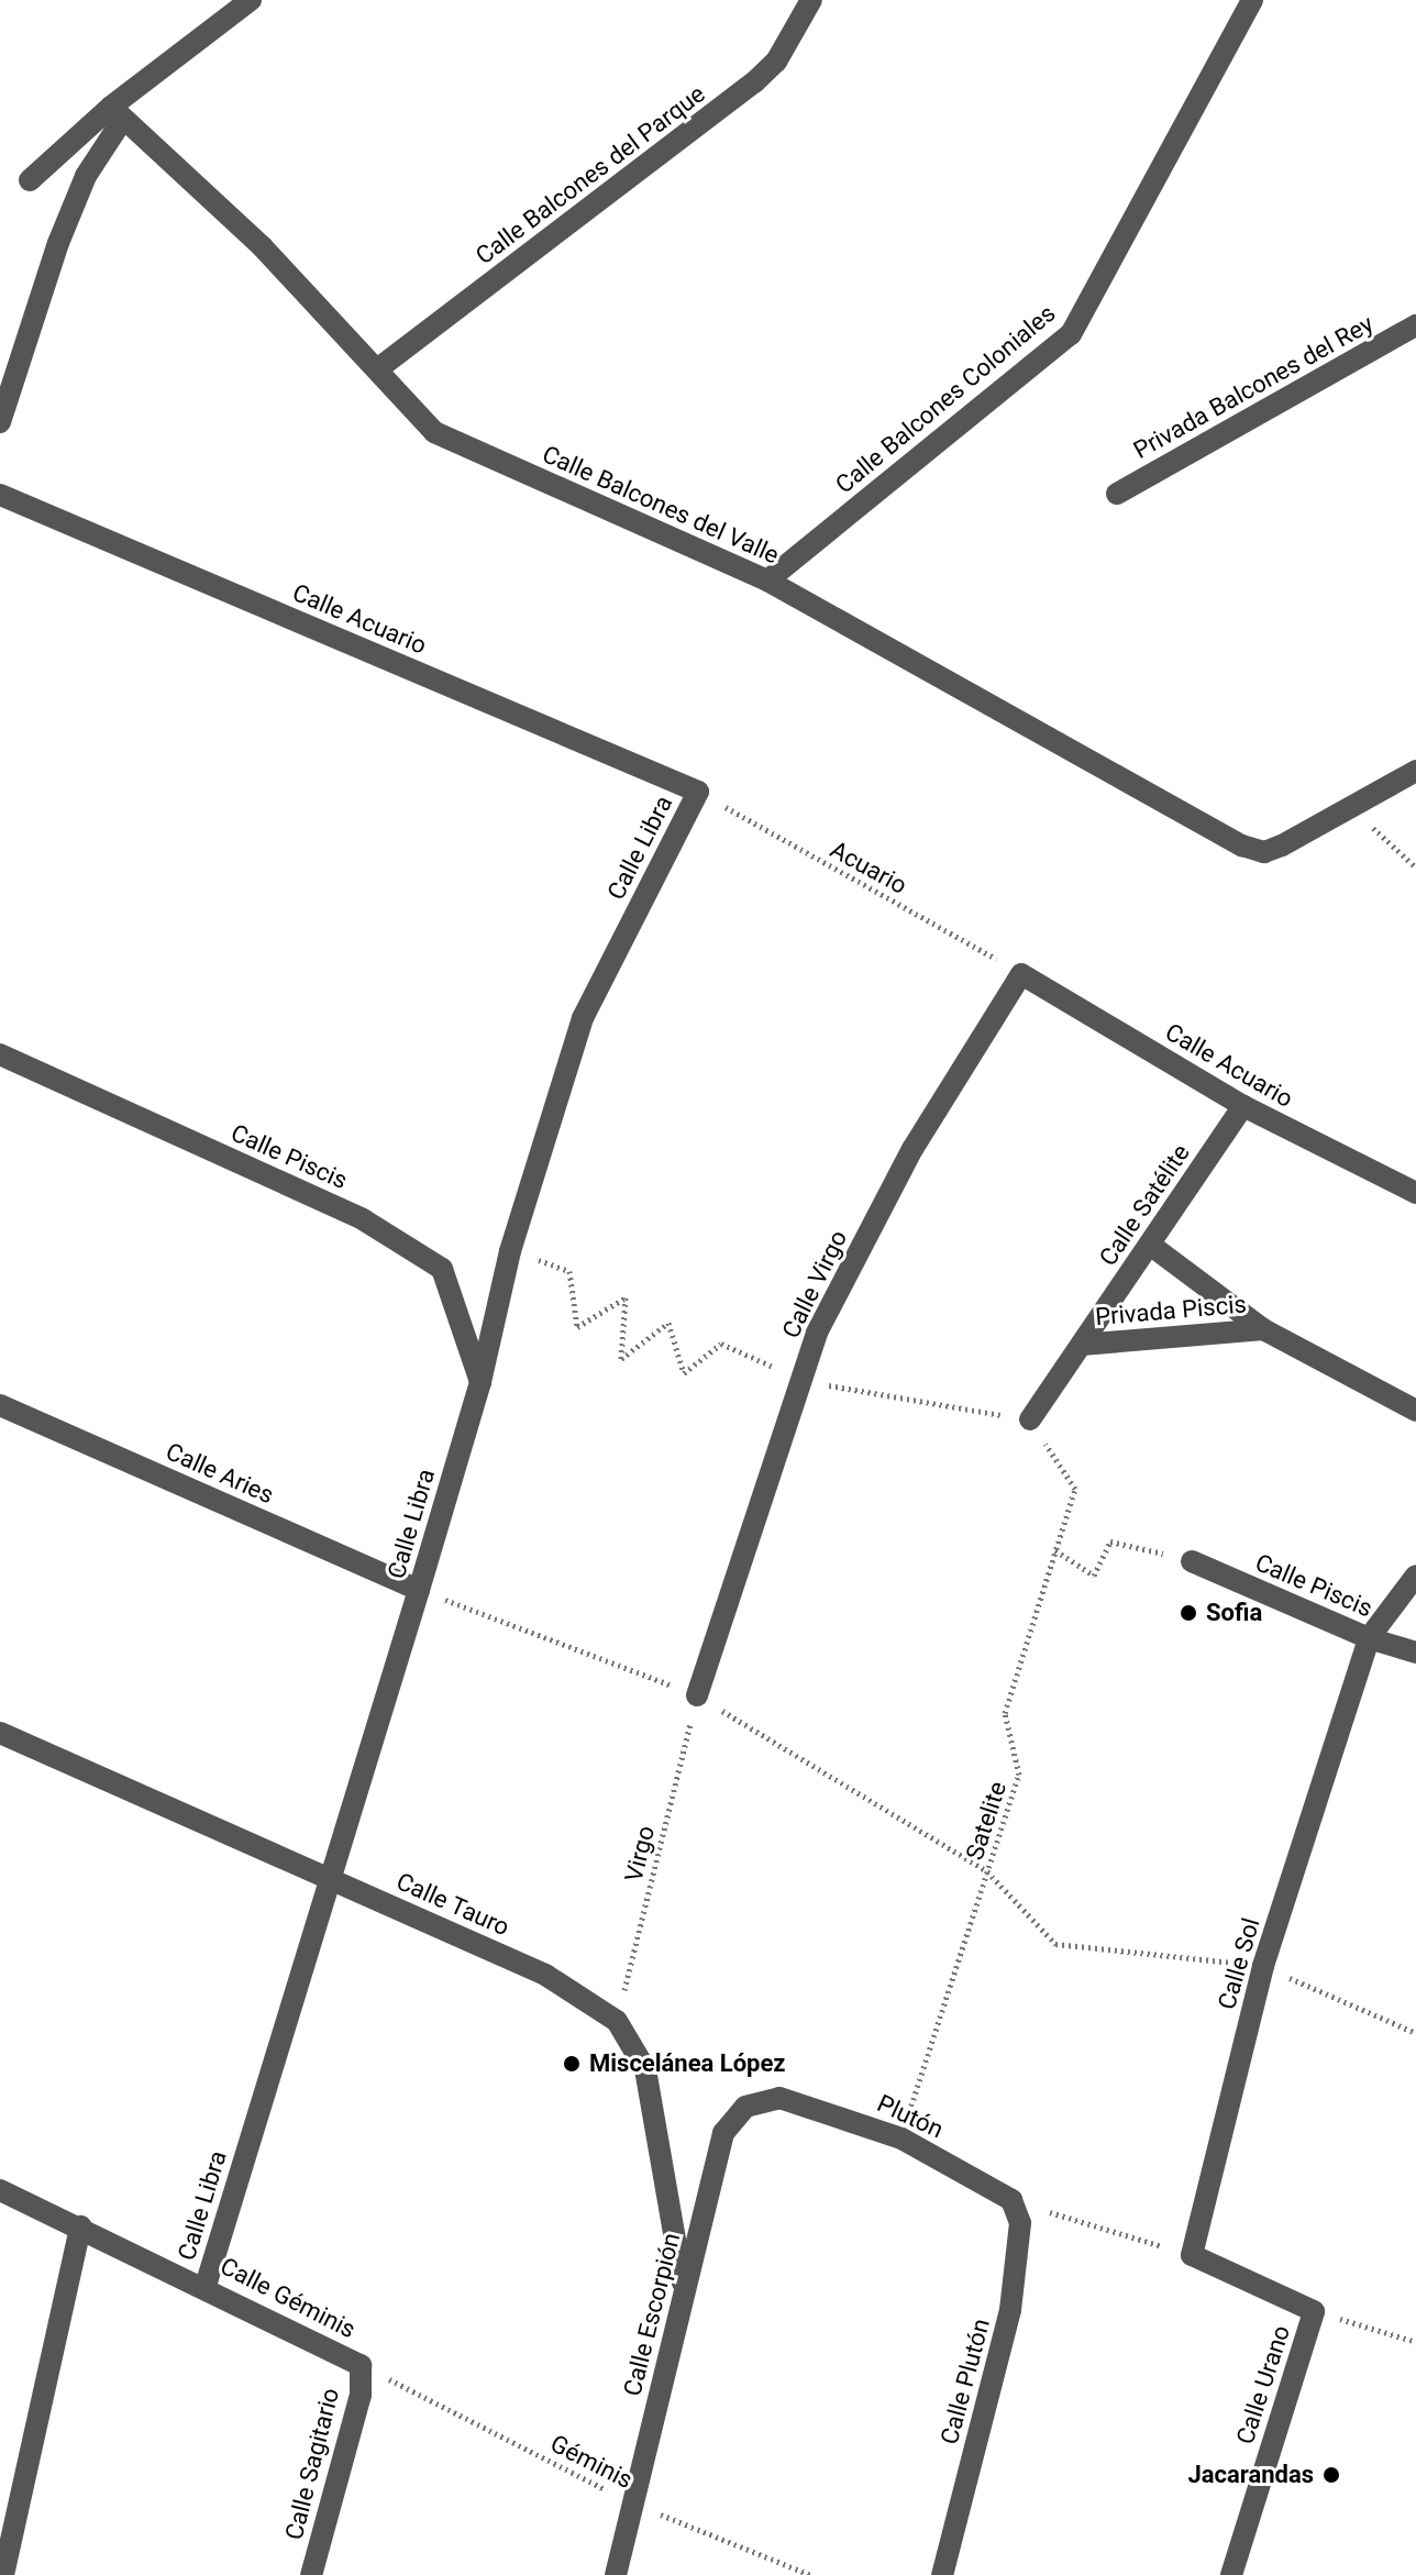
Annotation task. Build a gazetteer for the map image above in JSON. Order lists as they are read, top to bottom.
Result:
{
  "streets": {
    "street": [
      "Calle Balcones del Parque",
      "Privada Balcones del Rey",
      "Calle Balcones Coloniales",
      "Calle Balcones del Valle",
      "Calle Acuario",
      "Calle Libra",
      "Calle Piscis",
      "Calle Satélite",
      "Calle Virgo",
      "Privada Piscis",
      "Calle Aries",
      "Calle Tauro",
      "Calle Sol",
      "Plutón",
      "Calle Géminis",
      "Calle Escorpión",
      "Calle Plutón",
      "Calle Urano",
      "Calle Sagitario"
    ],
    "path": [
      "Acuario",
      "Satelite",
      "Virgo",
      "Géminis"
    ]
  },
  "crossings": [
    ["Calle Balcones del Parque", "Calle Balcones del Valle"],
    ["Calle Balcones Coloniales", "Calle Balcones del Valle"],
    ["Calle Acuario", "Calle Libra"],
    ["Calle Acuario", "Acuario"],
    ["Calle Acuario", "Calle Satélite"],
    ["Calle Acuario", "Calle Virgo"],
    ["Calle Libra", "Acuario"],
    ["Calle Libra", "Calle Piscis"],
    ["Calle Libra", "Calle Aries"],
    ["Calle Libra", "Calle Tauro"],
    ["Calle Libra", "Calle Géminis"],
    ["Acuario", "Calle Virgo"],
    ["Calle Piscis", "Calle Sol"],
    ["Calle Satélite", "Privada Piscis"],
    ["Calle Satélite", "Satelite"],
    ["Calle Virgo", "Virgo"],
    ["Satelite", "Plutón"],
    ["Virgo", "Calle Tauro"],
    ["Calle Tauro", "Calle Escorpión"],
    ["Plutón", "Calle Escorpión"],
    ["Plutón", "Calle Plutón"],
    ["Calle Géminis", "Géminis"],
    ["Calle Géminis", "Calle Sagitario"],
    ["Calle Escorpión", "Géminis"],
    ["Géminis", "Calle Sagitario"]
  ],
  "places": ["Sofia", "Miscelánea López", "Jacarandas"]
}
